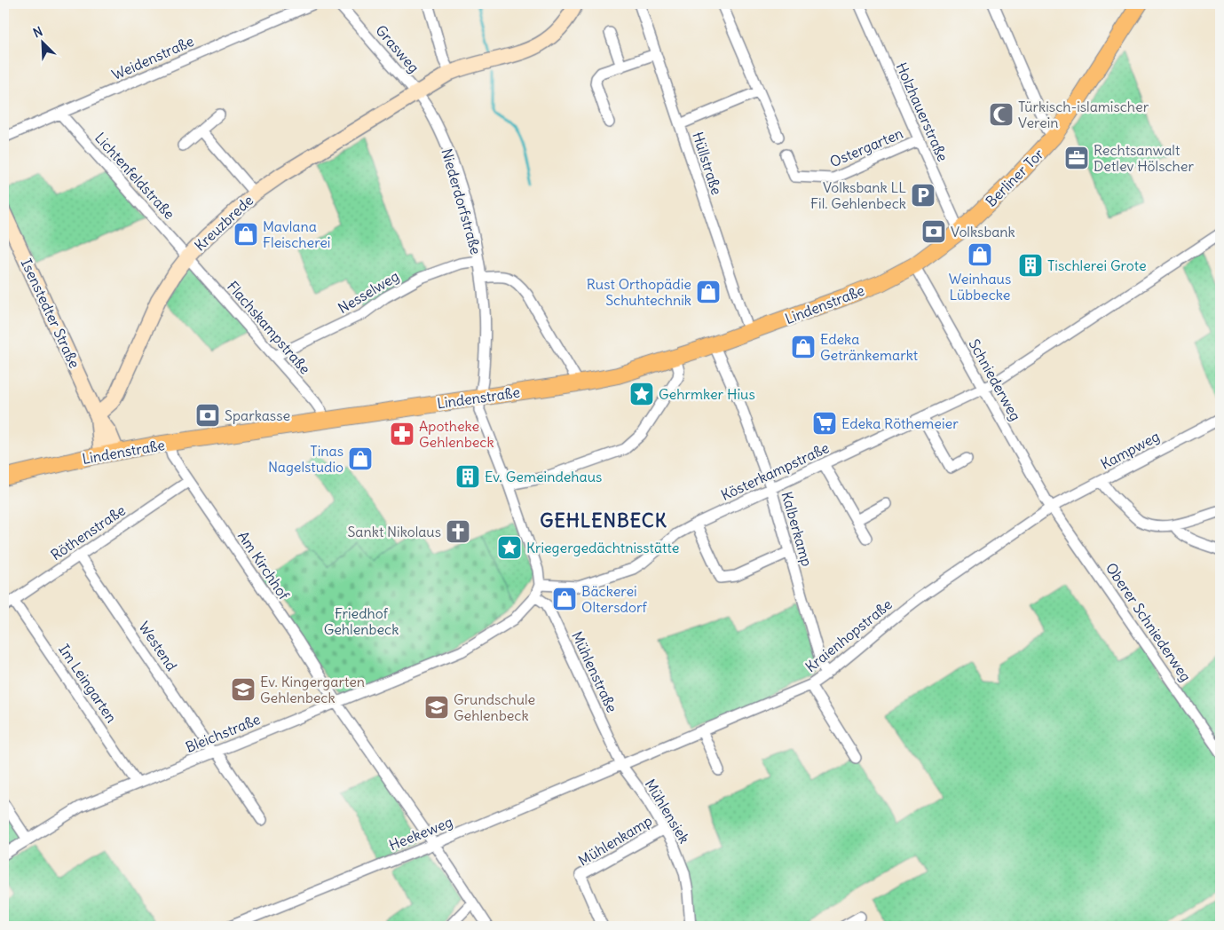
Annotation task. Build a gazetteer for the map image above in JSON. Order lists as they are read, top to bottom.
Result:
{
  "streets": {
    "main road": [
      "Berliner Tor",
      "Kreuzbrede",
      "Lindenstraße",
      "Isenstedter Straße"
    ],
    "street": [
      "Grasweg",
      "Weidenstraße",
      "Holzhauerstraße",
      "Ostergarten",
      "Hüllstraße",
      "Lichtenfeldstraße",
      "Niederdorfstraße",
      "Nesselweg",
      "Flachskampstraße",
      "Schniederweg",
      "Kampweg",
      "Kösterkampstraße",
      "Kalberkamp",
      "Röthenstraße",
      "Am Kirchhof",
      "Oberer Schniederweg",
      "Kraienhopstraße",
      "Westend",
      "Mühlenstraße",
      "Im Leingarten",
      "Bleichstraße",
      "Mühlensiek",
      "Heekeweg",
      "Mühlenkamp"
    ]
  },
  "crossings": [
    ["Grasweg", "Niederdorfstraße"],
    ["Grasweg", "Kreuzbrede"],
    ["Weidenstraße", "Lichtenfeldstraße"],
    ["Holzhauerstraße", "Ostergarten"],
    ["Holzhauerstraße", "Berliner Tor"],
    ["Hüllstraße", "Lindenstraße"],
    ["Lichtenfeldstraße", "Kreuzbrede"],
    ["Lichtenfeldstraße", "Flachskampstraße"],
    ["Berliner Tor", "Lindenstraße"],
    ["Niederdorfstraße", "Kreuzbrede"],
    ["Niederdorfstraße", "Nesselweg"],
    ["Niederdorfstraße", "Lindenstraße"],
    ["Kreuzbrede", "Isenstedter Straße"],
    ["Kreuzbrede", "Flachskampstraße"],
    ["Nesselweg", "Flachskampstraße"],
    ["Lindenstraße", "Isenstedter Straße"],
    ["Lindenstraße", "Flachskampstraße"],
    ["Lindenstraße", "Schniederweg"],
    ["Lindenstraße", "Kalberkamp"],
    ["Lindenstraße", "Am Kirchhof"],
    ["Schniederweg", "Kampweg"],
    ["Schniederweg", "Kösterkampstraße"],
    ["Schniederweg", "Oberer Schniederweg"],
    ["Schniederweg", "Kraienhopstraße"],
    ["Kampweg", "Oberer Schniederweg"],
    ["Kampweg", "Kraienhopstraße"],
    ["Kösterkampstraße", "Kalberkamp"],
    ["Kösterkampstraße", "Bleichstraße"],
    ["Kalberkamp", "Kraienhopstraße"],
    ["Röthenstraße", "Am Kirchhof"],
    ["Röthenstraße", "Westend"],
    ["Röthenstraße", "Im Leingarten"],
    ["Am Kirchhof", "Bleichstraße"],
    ["Am Kirchhof", "Heekeweg"],
    ["Oberer Schniederweg", "Kraienhopstraße"],
    ["Kraienhopstraße", "Mühlenstraße"],
    ["Kraienhopstraße", "Mühlensiek"],
    ["Kraienhopstraße", "Heekeweg"],
    ["Westend", "Bleichstraße"],
    ["Mühlenstraße", "Bleichstraße"],
    ["Mühlenstraße", "Mühlensiek"],
    ["Mühlenstraße", "Heekeweg"],
    ["Im Leingarten", "Bleichstraße"],
    ["Mühlensiek", "Heekeweg"],
    ["Mühlensiek", "Mühlenkamp"]
  ],
  "districts": ["GEHLENBECK"],
  "parks": ["Friedhof Gehlenbeck"],
  "places": {
    "mosque": ["Türkisch-islamischer Verein"],
    "office": ["Rechtsanwalt Detlev Hölscher"],
    "parking": ["Volksbank LL Fil. Gehlenbeck"],
    "bank": ["Volksbank", "Sparkasse"],
    "shop": [
      "Mavlana Fleischerei",
      "Weinhaus Lübbecke",
      "Rust Orthopädie Schuhtechnik",
      "Edeka Getränkemarkt",
      "Tinas Nagelstudio",
      "Bäckerei Oltersdorf"
    ],
    "building": ["Tischlerei Grote", "Ev. Gemeindehaus"],
    "place": ["Gehrmker Hius", "Kriegergedächtnisstätte"],
    "supermarket": ["Edeka Röthemeier"],
    "pharmacy": ["Apotheke Gehlenbeck"],
    "church": ["Sankt Nikolaus"],
    "school or university": ["Ev. Kingergarten Gehlenbeck", "Grundschule Gehlenbeck"]
  },
  "north": "top left"
}
